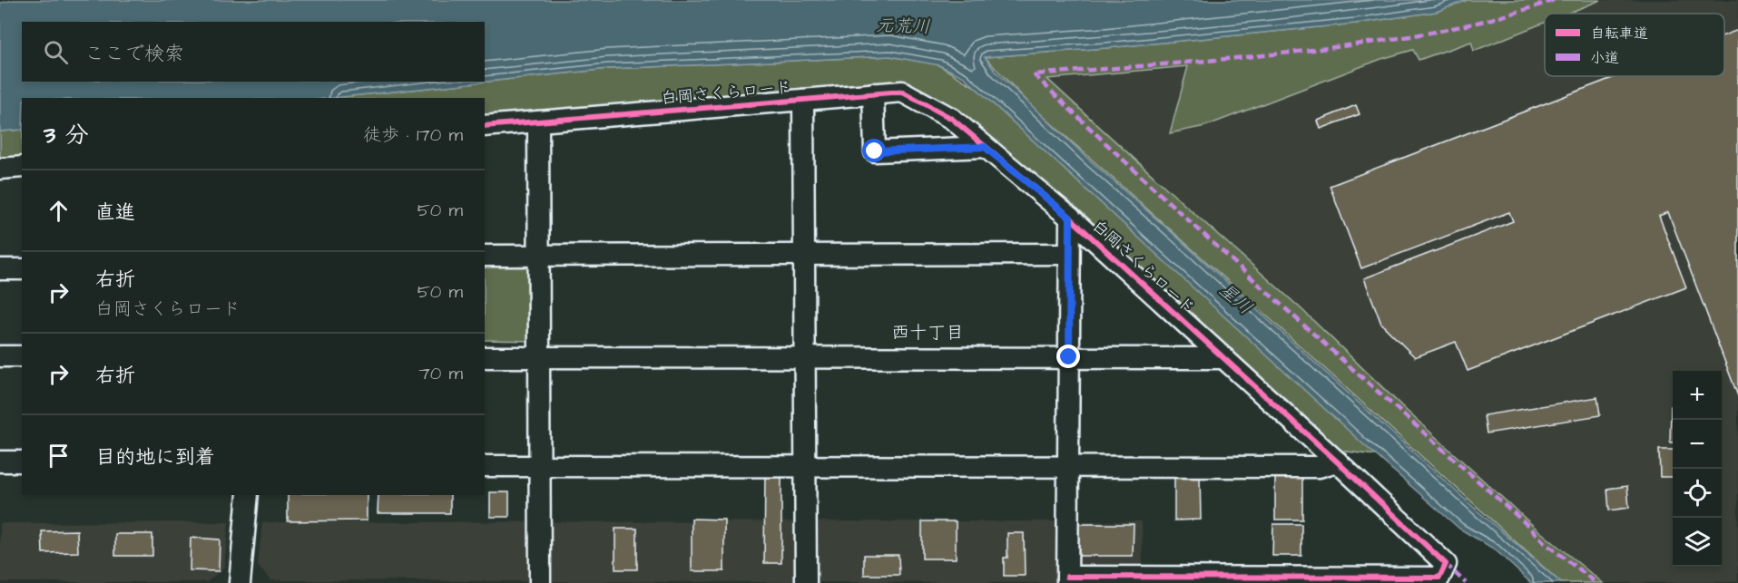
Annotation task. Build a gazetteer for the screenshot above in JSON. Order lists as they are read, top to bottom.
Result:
{
  "streets": {
    "street": ["白岡さくらロード"]
  },
  "districts": ["西十丁目"],
  "water": ["元荒川", "星川"],
  "legend": ["自転車道", "小道"],
  "page": {
    "search": "ここで検索",
    "heading": ["3 分", "徒歩 · 170 m"],
    "list": [
      ["直進", "50 m"],
      ["右折", "白岡さくらロード", "50 m"],
      ["右折", "70 m"],
      "目的地に到着"
    ],
    "map_buttons": ["+", "−"]
  }
}
